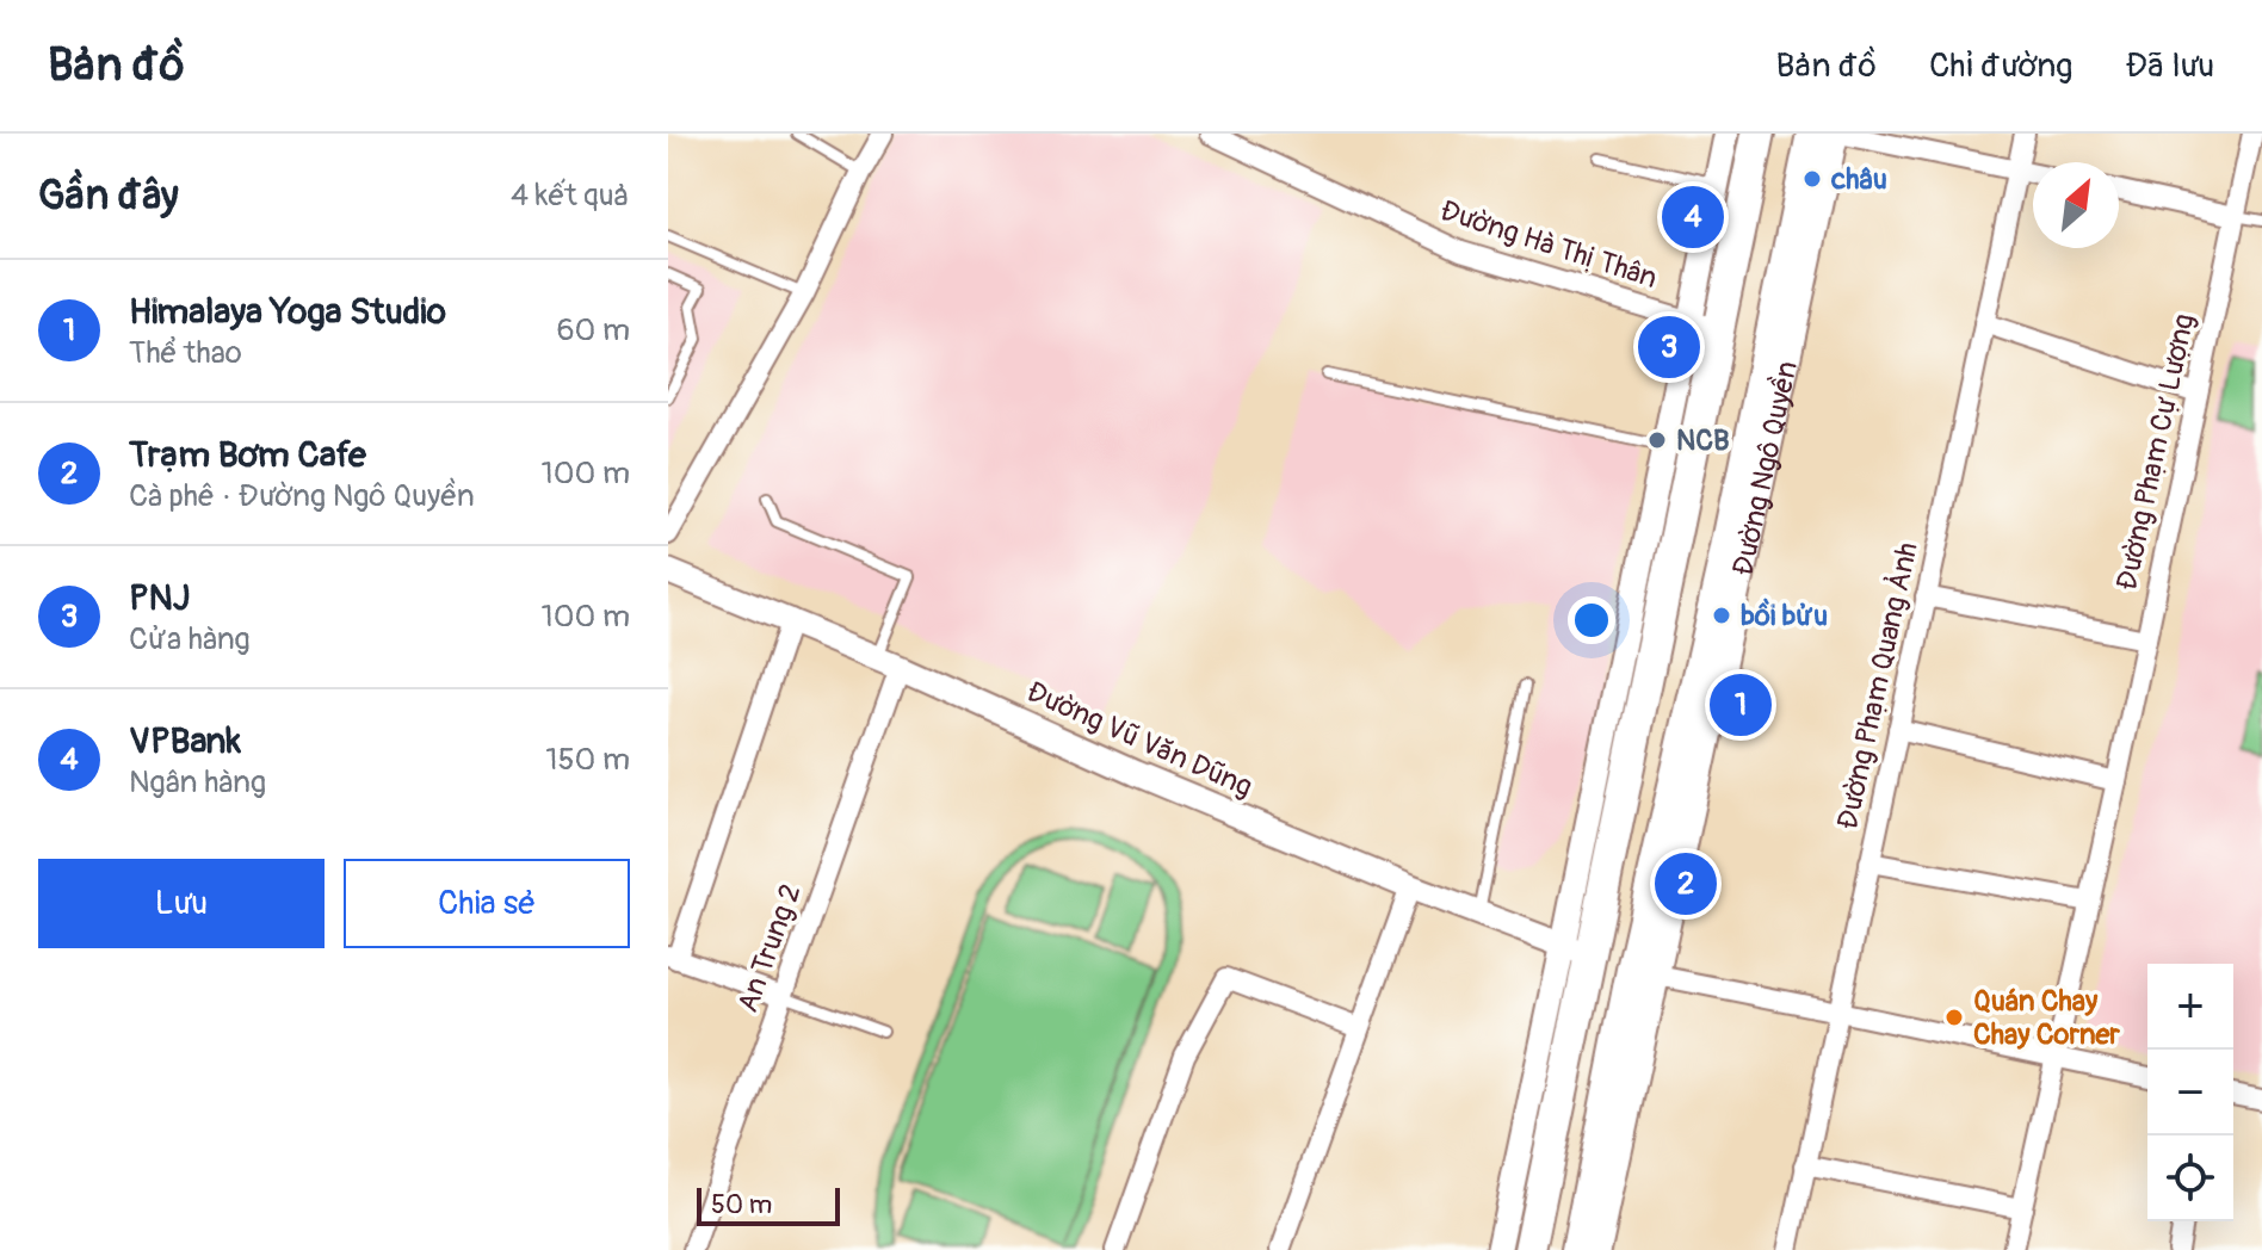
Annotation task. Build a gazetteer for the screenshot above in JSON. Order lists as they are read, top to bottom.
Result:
{
  "streets": {
    "highway": ["Đường Ngô Quyền"],
    "street": [
      "Đường Hà Thị Thân",
      "Đường Phạm Cự Lượng",
      "Đường Phạm Quang Ảnh",
      "Đường Vũ Văn Dũng",
      "An Trung 2"
    ]
  },
  "crossings": [
    ["Đường Vũ Văn Dũng", "An Trung 2"]
  ],
  "places": [
    "châu",
    "NCB",
    "bồi bửu",
    "Quán Chay Chay Corner"
  ],
  "scale_bar": "50 m",
  "north": "top right",
  "page": {
    "header": "Bản đồ",
    "nav": ["Bản đồ", "Chỉ đường", "Đã lưu"],
    "heading": ["Gần đây", "4 kết quả"],
    "pins": [
      "4",
      "3",
      "1",
      "2"
    ],
    "list": [
      {
        "mark": "1",
        "name": "Himalaya Yoga Studio",
        "note": "Thể thao",
        "value": "60 m"
      },
      {
        "mark": "2",
        "name": "Trạm Bơm Cafe",
        "note": "Cà phê · Đường Ngô Quyền",
        "value": "100 m"
      },
      {
        "mark": "3",
        "name": "PNJ",
        "note": "Cửa hàng",
        "value": "100 m"
      },
      {
        "mark": "4",
        "name": "VPBank",
        "note": "Ngân hàng",
        "value": "150 m"
      }
    ],
    "buttons": ["Lưu", "Chia sẻ"],
    "map_buttons": ["+", "−"],
    "scale": "50 m"
  }
}
